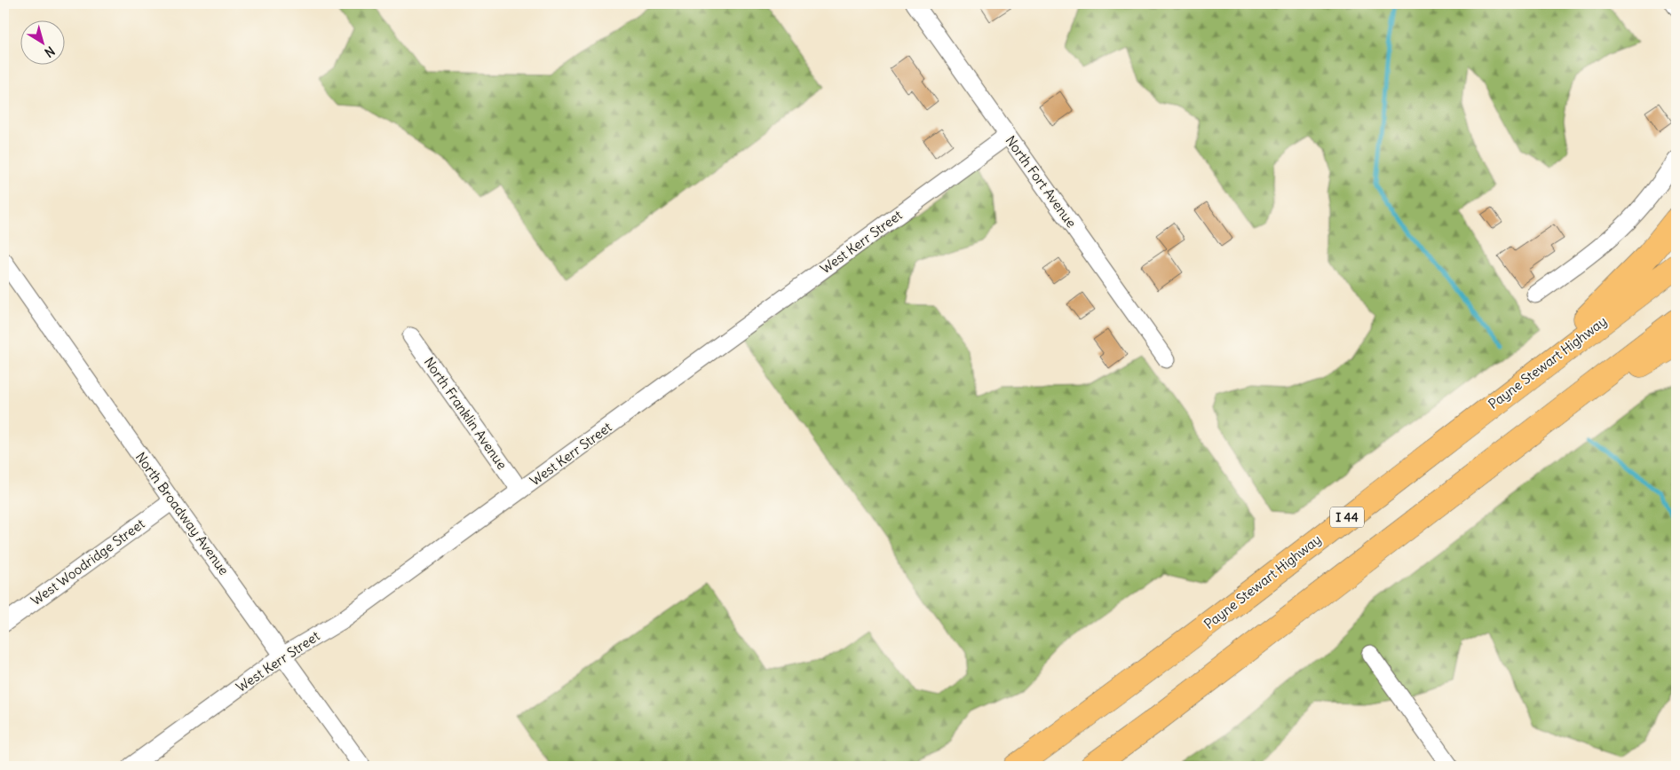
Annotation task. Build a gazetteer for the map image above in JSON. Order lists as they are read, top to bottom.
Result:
{
  "streets": {
    "highway": ["Payne Stewart Highway", "I 44"],
    "street": [
      "North Fort Avenue",
      "West Kerr Street",
      "North Franklin Avenue",
      "North Broadway Avenue",
      "West Woodridge Street"
    ]
  },
  "crossings": [
    ["North Fort Avenue", "West Kerr Street"],
    ["West Kerr Street", "North Franklin Avenue"],
    ["West Kerr Street", "North Broadway Avenue"],
    ["North Broadway Avenue", "West Woodridge Street"]
  ],
  "north": "bottom right"
}
